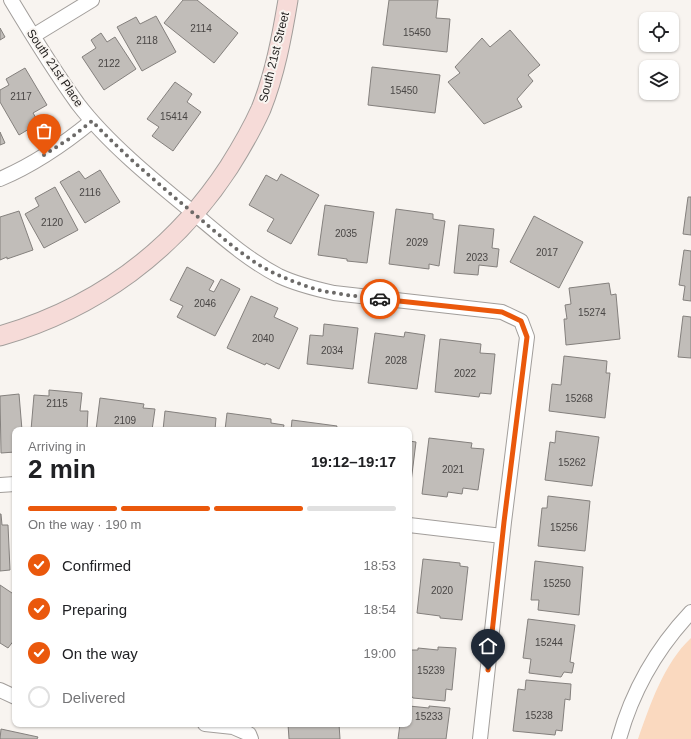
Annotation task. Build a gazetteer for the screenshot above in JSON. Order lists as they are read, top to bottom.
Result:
{
  "streets": {
    "street": ["South 21st Street", "South 21st Place"]
  },
  "crossings": [
    ["South 21st Street", "South 21st Place"]
  ],
  "house_numbers": [
    "2114",
    "15450",
    "2118",
    "2122",
    "15450",
    "2117",
    "15414",
    "2116",
    "2120",
    "2035",
    "2029",
    "2017",
    "2023",
    "2046",
    "15274",
    "2040",
    "2034",
    "2028",
    "2022",
    "15268",
    "2115",
    "2109",
    "15262",
    "2021",
    "15256",
    "15250",
    "2020",
    "15244",
    "15239",
    "15238",
    "15233"
  ],
  "page": {
    "heading": ["2 min", "Arriving in", "19:12–19:17"],
    "bar": "On the way · 190 m",
    "list": [
      ["Confirmed", "18:53"],
      ["Preparing", "18:54"],
      ["On the way", "19:00"],
      "Delivered"
    ]
  }
}
